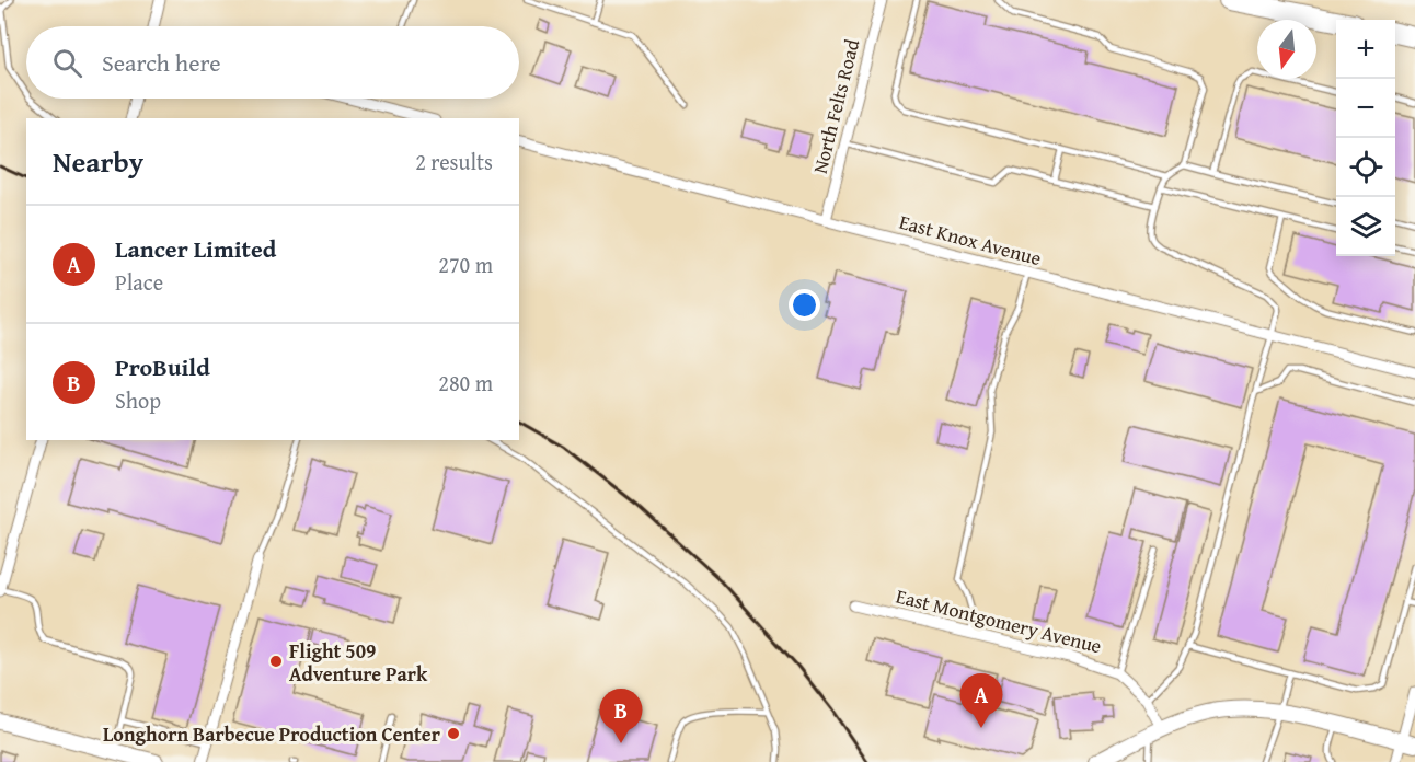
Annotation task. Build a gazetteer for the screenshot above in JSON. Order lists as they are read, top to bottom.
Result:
{
  "streets": {
    "street": ["North Felts Road", "East Knox Avenue", "East Montgomery Avenue"]
  },
  "crossings": [
    ["North Felts Road", "East Knox Avenue"]
  ],
  "places": ["Flight 509 Adventure Park", "Longhorn Barbecue Production Center"],
  "north": "bottom",
  "page": {
    "map_buttons": ["+", "−"],
    "search": "Search here",
    "heading": ["Nearby", "2 results"],
    "list": [
      {
        "mark": "A",
        "name": "Lancer Limited",
        "note": "Place",
        "value": "270 m"
      },
      {
        "mark": "B",
        "name": "ProBuild",
        "note": "Shop",
        "value": "280 m"
      }
    ],
    "pins": ["A", "B"]
  }
}
